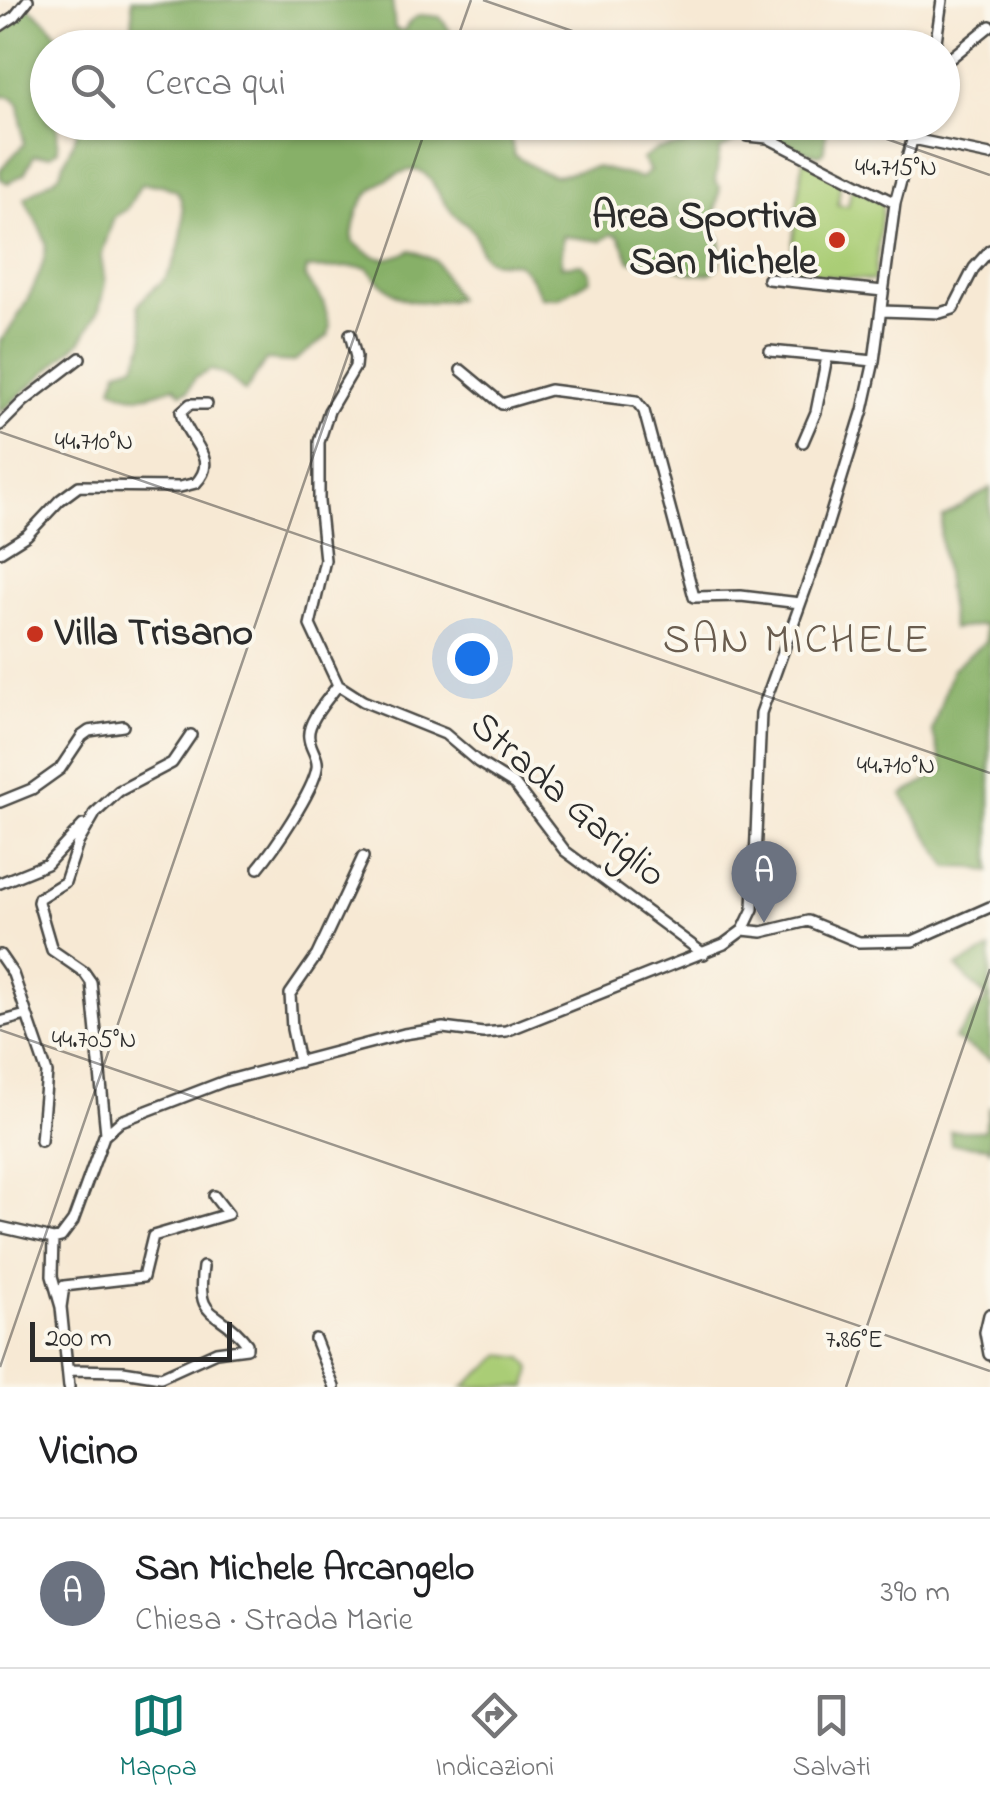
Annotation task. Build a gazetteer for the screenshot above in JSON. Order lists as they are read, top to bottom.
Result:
{
  "streets": {
    "street": ["Strada Gariglio"]
  },
  "districts": ["SAN MICHELE"],
  "places": ["Area Sportiva San Michele", "Villa Trisano"],
  "scale_bar": "200 m",
  "page": {
    "search": "Cerca qui",
    "pins": "A",
    "scale": "200 m",
    "heading": "Vicino",
    "list": [
      {
        "mark": "A",
        "name": "San Michele Arcangelo",
        "note": "Chiesa · Strada Marie",
        "value": "390 m"
      }
    ],
    "nav": ["Mappa", "Indicazioni", "Salvati"]
  },
  "coordinates": [
    "44.715°N",
    "44.710°N",
    "44.705°N",
    "7.86°E"
  ]
}
